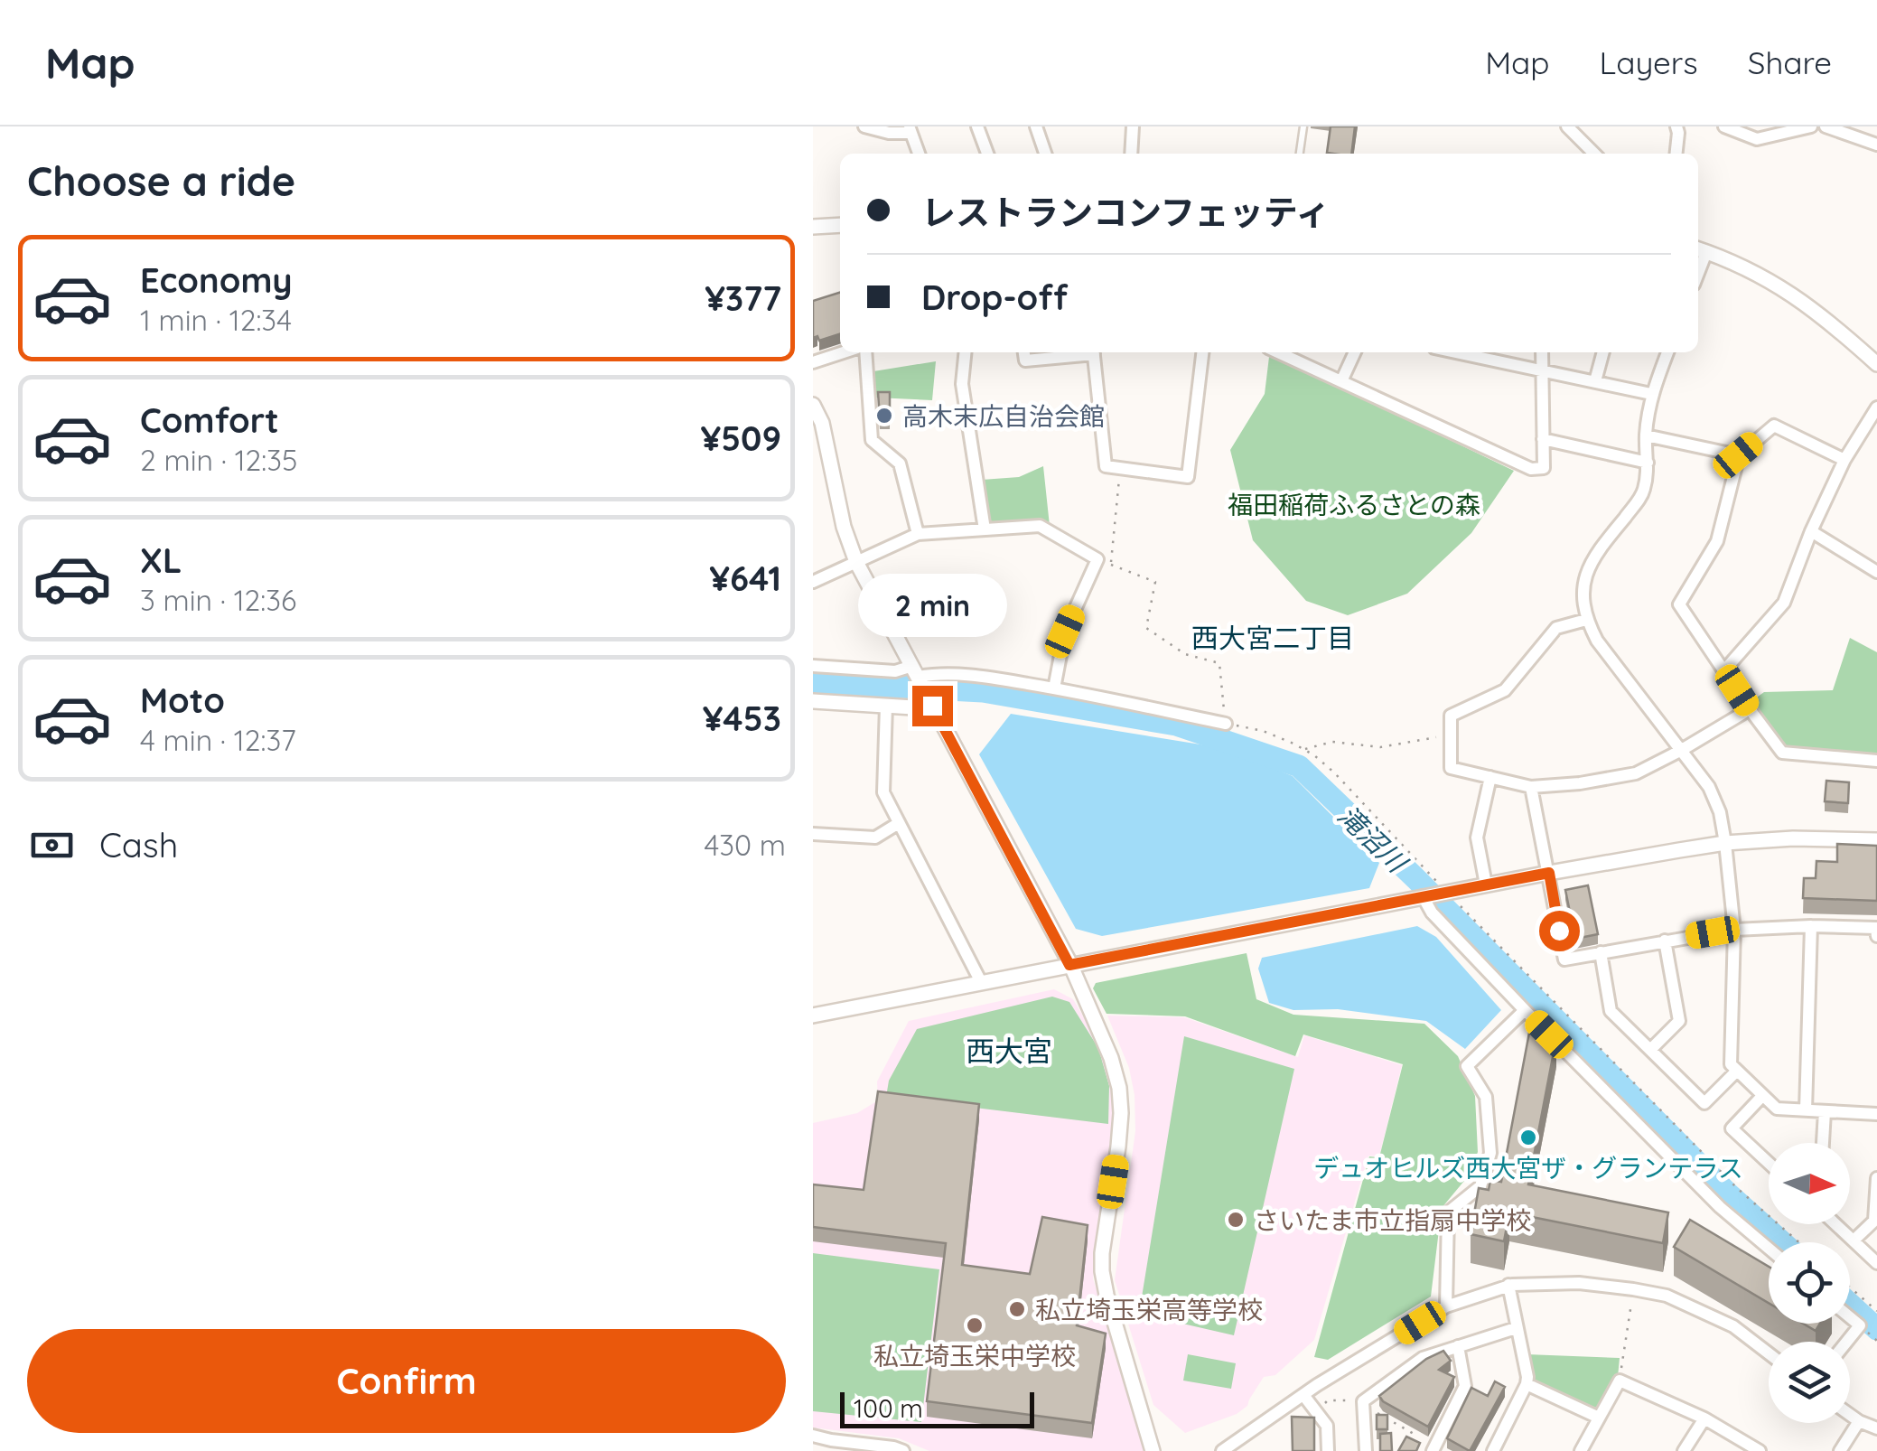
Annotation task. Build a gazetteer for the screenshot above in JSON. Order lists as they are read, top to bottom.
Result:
{
  "districts": ["西大宮二丁目", "西大宮"],
  "water": ["滝沼川"],
  "parks": ["福田稲荷ふるさとの森"],
  "places": [
    "高木末広自治会館",
    "デュオヒルズ西大宮ザ・グランテラス",
    "さいたま市立指扇中学校",
    "私立埼玉栄高等学校",
    "私立埼玉栄中学校"
  ],
  "scale_bar": "100 m",
  "north": "right",
  "page": {
    "header": "Map",
    "nav": ["Map", "Layers", "Share"],
    "heading": "Choose a ride",
    "banner": ["レストランコンフェッティ", "Drop-off"],
    "list": [
      {
        "name": "Economy",
        "note": "1 min · 12:34",
        "value": "¥377"
      },
      {
        "name": "Comfort",
        "note": "2 min · 12:35",
        "value": "¥509"
      },
      {
        "name": "XL",
        "note": "3 min · 12:36",
        "value": "¥641"
      },
      {
        "name": "Moto",
        "note": "4 min · 12:37",
        "value": "¥453"
      }
    ],
    "bubble": "2 min",
    "pay": ["Cash", "430 m"],
    "buttons": "Confirm",
    "scale": "100 m"
  }
}
